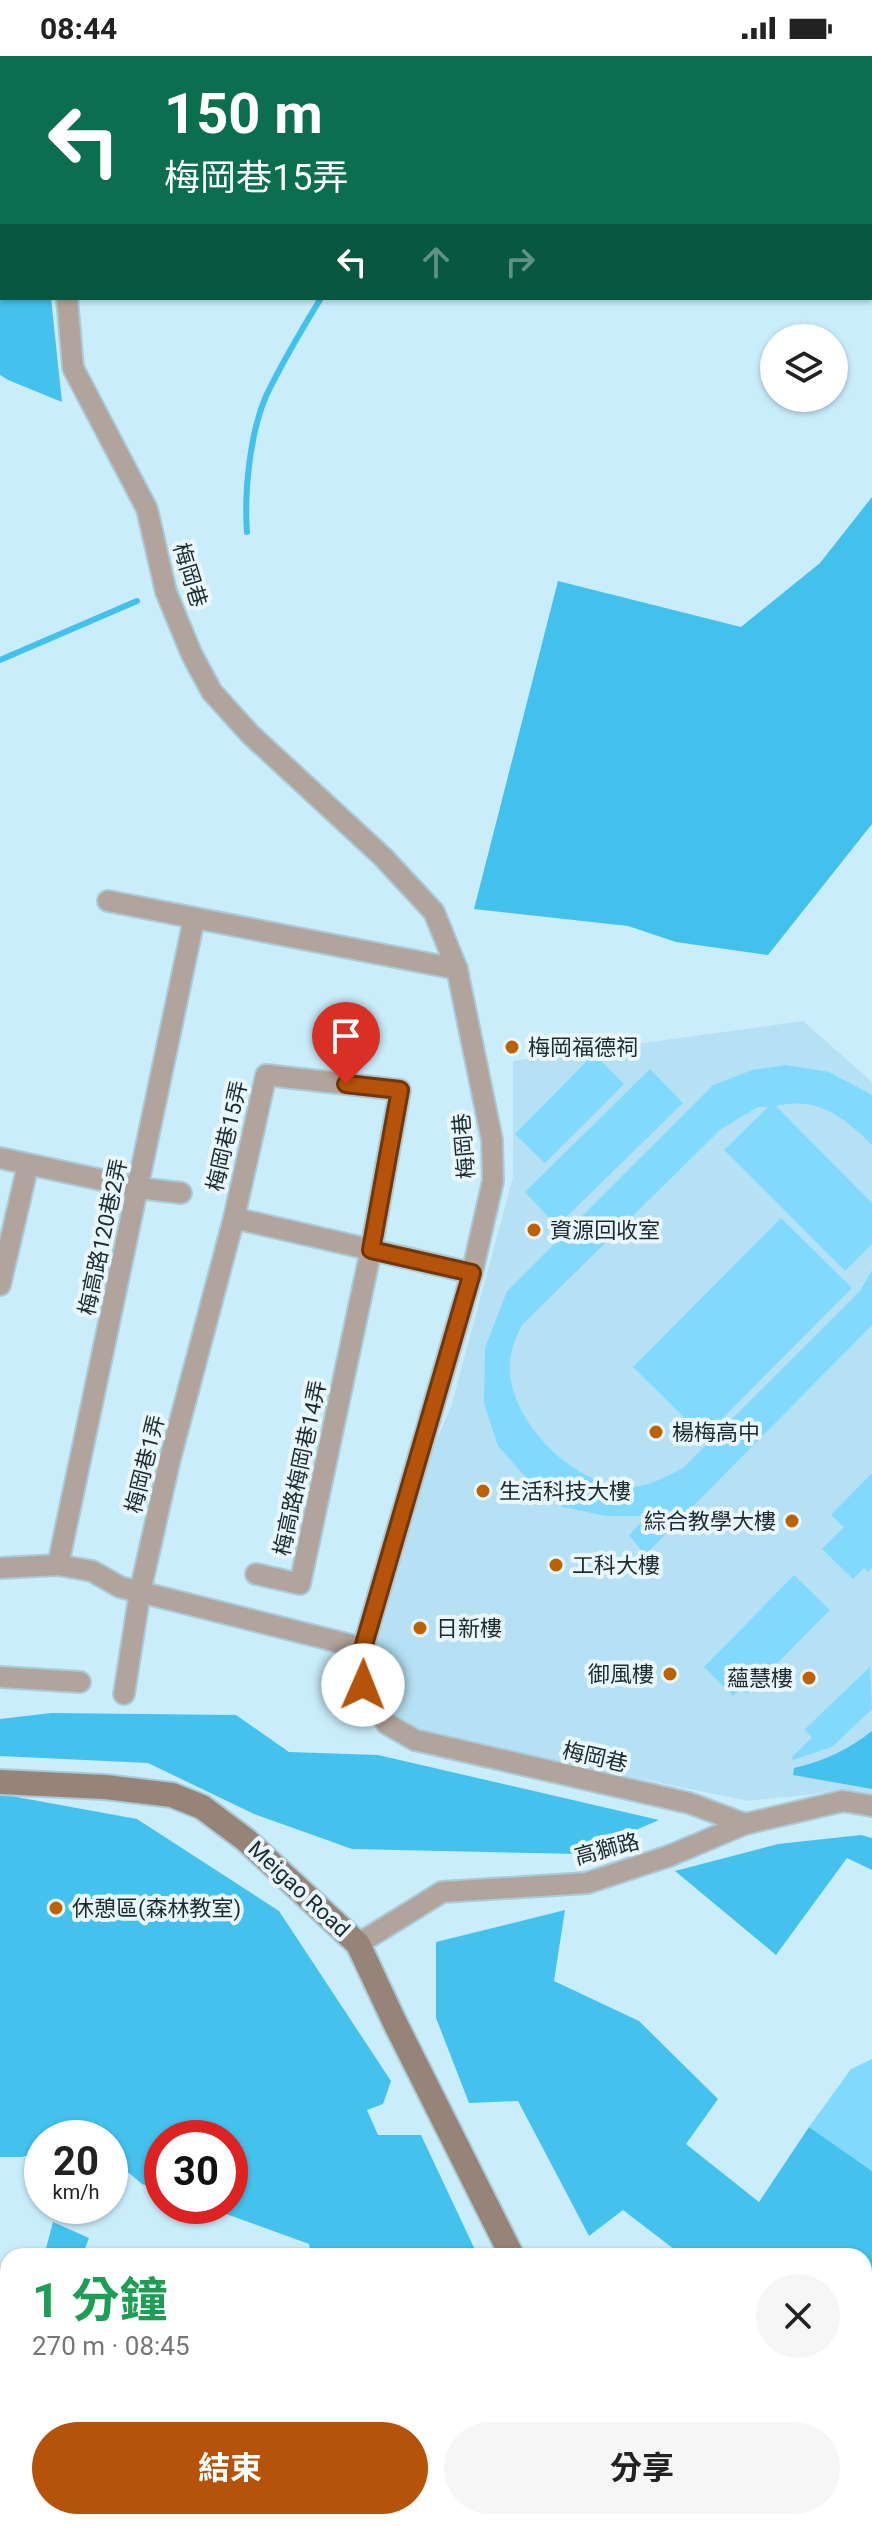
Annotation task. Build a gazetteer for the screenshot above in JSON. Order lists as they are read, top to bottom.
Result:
{
  "streets": {
    "street": [
      "梅岡巷",
      "梅岡巷15弄",
      "梅高路120巷2弄",
      "梅岡巷1弄",
      "梅高路梅岡巷14弄",
      "高獅路",
      "Meigao Road"
    ]
  },
  "crossings": [
    ["梅岡巷", "梅岡巷15弄"],
    ["梅岡巷", "高獅路"],
    ["梅岡巷15弄", "梅岡巷1弄"],
    ["梅岡巷15弄", "梅高路梅岡巷14弄"],
    ["高獅路", "Meigao Road"]
  ],
  "places": [
    "梅岡福德祠",
    "資源回收室",
    "楊梅高中",
    "生活科技大樓",
    "綜合教學大樓",
    "工科大樓",
    "日新樓",
    "御風樓",
    "蘊慧樓",
    "休憩區(森林教室)"
  ],
  "page": {
    "status": "08:44",
    "turn": ["150 m", "梅岡巷15弄"],
    "speed": "20 km/h",
    "limit": "30",
    "heading": ["1 分鐘", "270 m · 08:45"],
    "buttons": ["結束", "分享"]
  }
}
